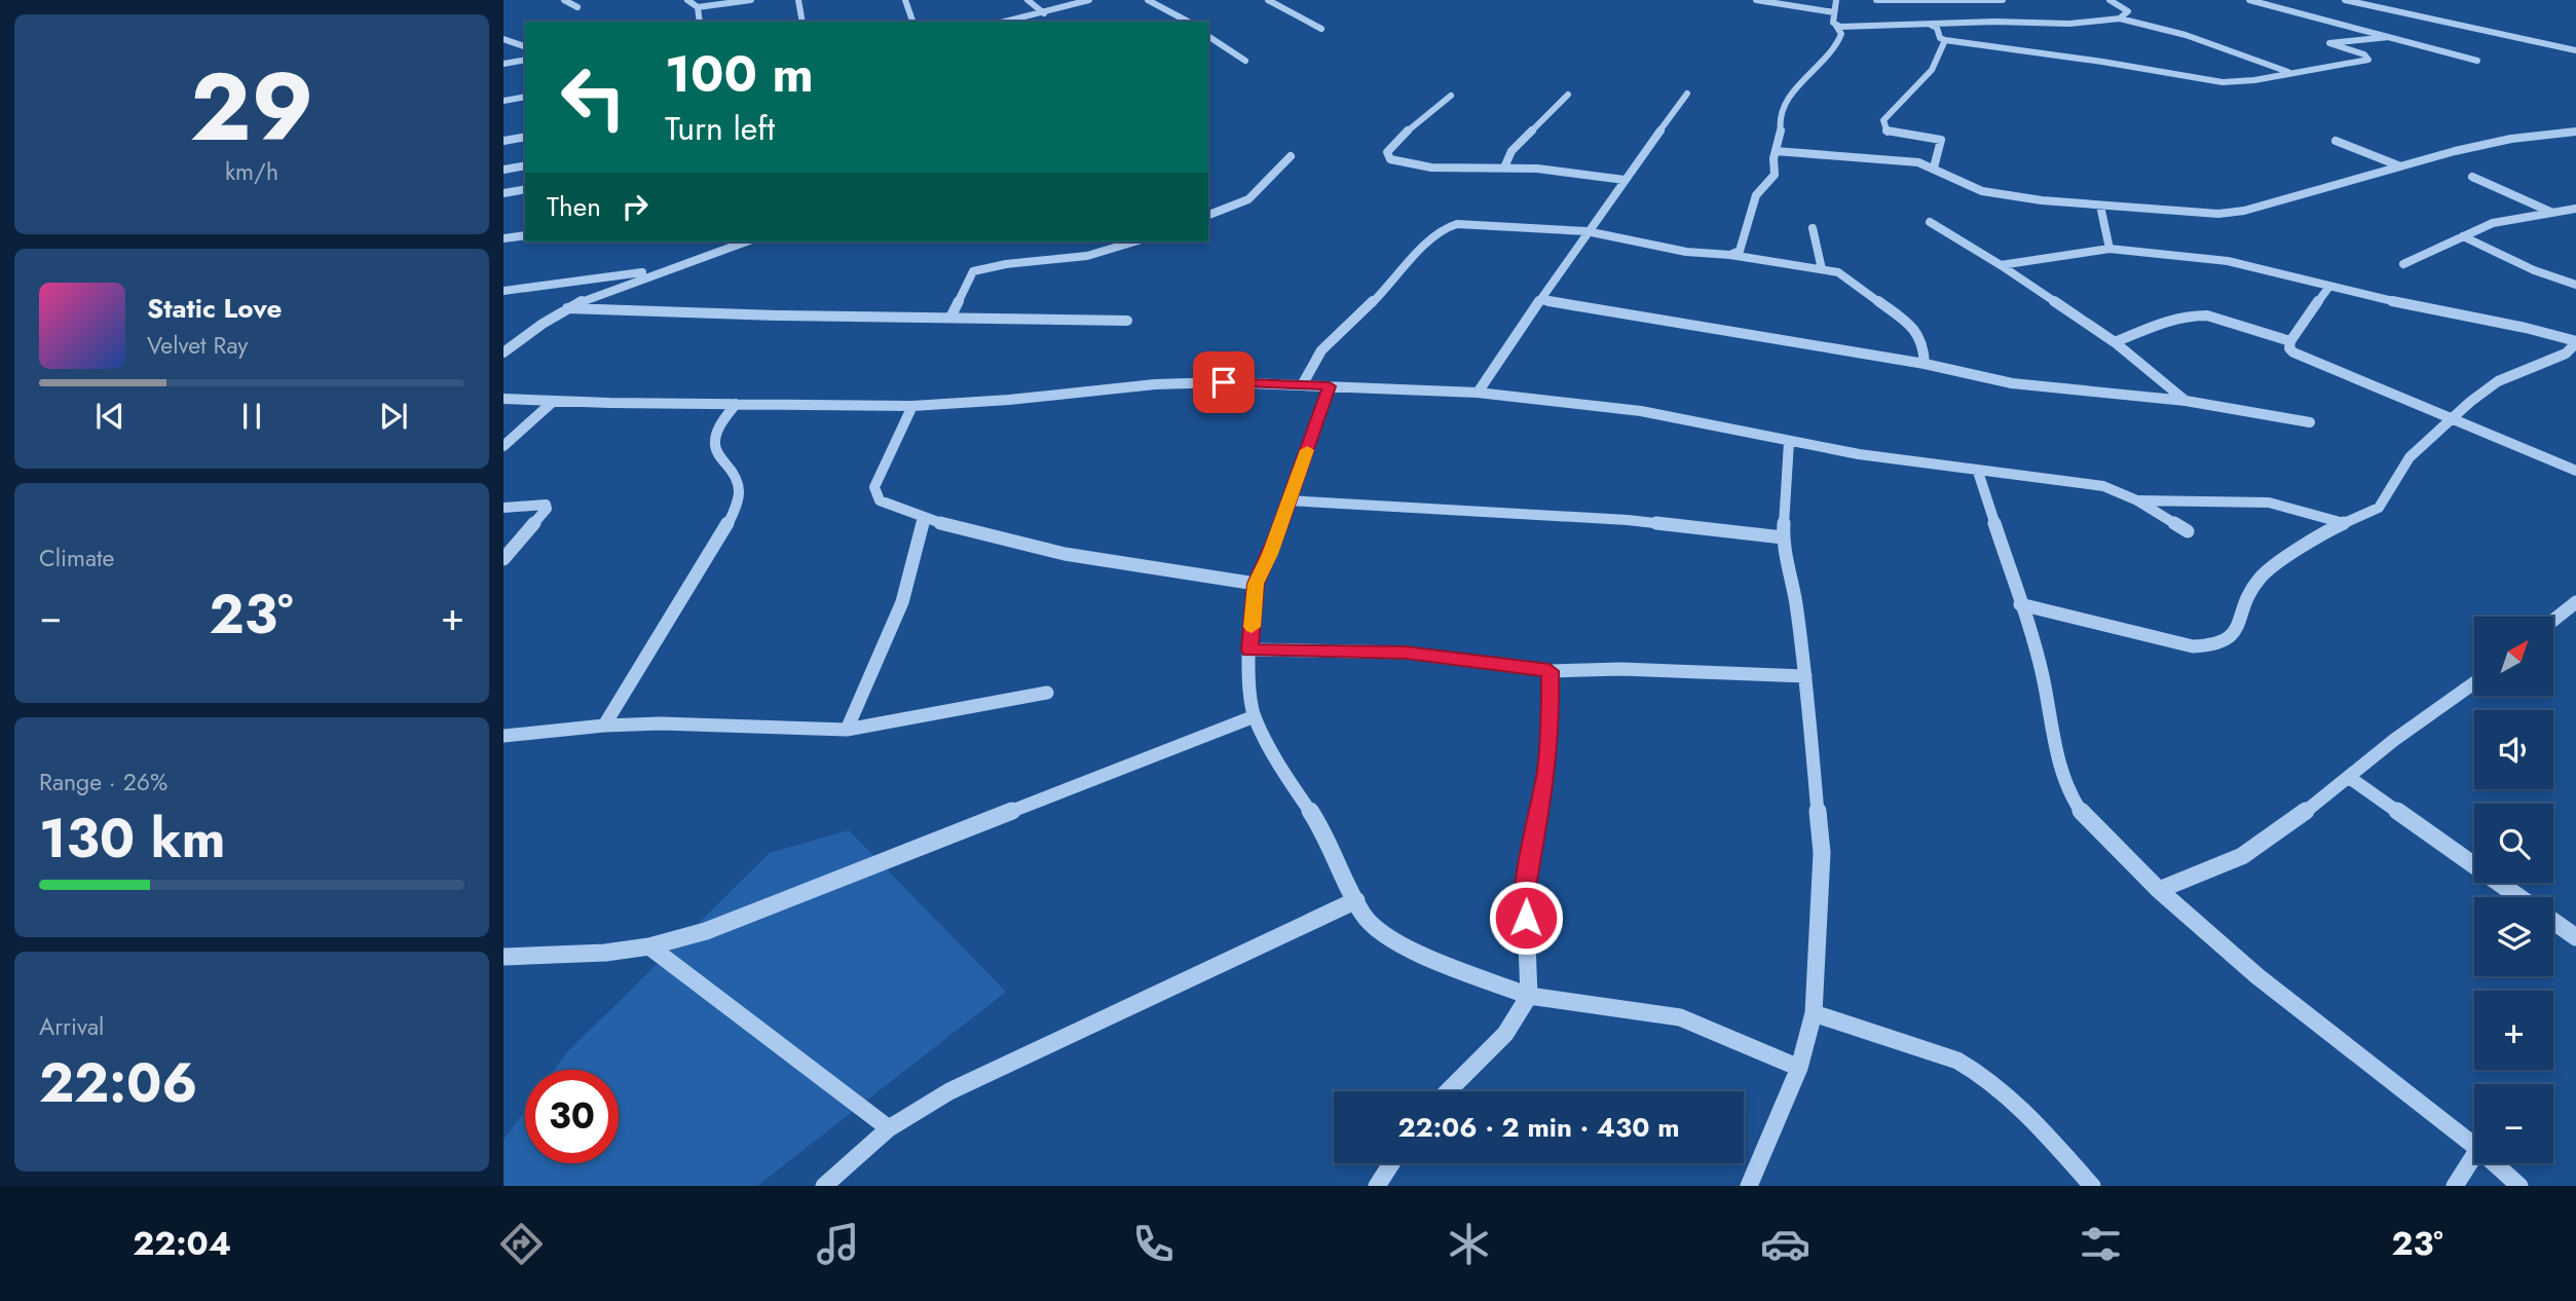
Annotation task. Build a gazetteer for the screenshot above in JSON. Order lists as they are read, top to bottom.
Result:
{
  "north": "top right",
  "page": {
    "tile": [
      ["29", "km/h"],
      "Climate",
      ["Range · 26%", "130 km"],
      ["Arrival", "22:06"]
    ],
    "turn": ["100 m", "Turn left"],
    "then": "Then",
    "song": ["Static Love", "Velvet Ray"],
    "heat": ["−", "23°", "+"],
    "map_buttons": ["+", "−"],
    "limit": "30",
    "trip": "22:06 · 2 min · 430 m",
    "tabs": ["22:04", "23°"]
  }
}
